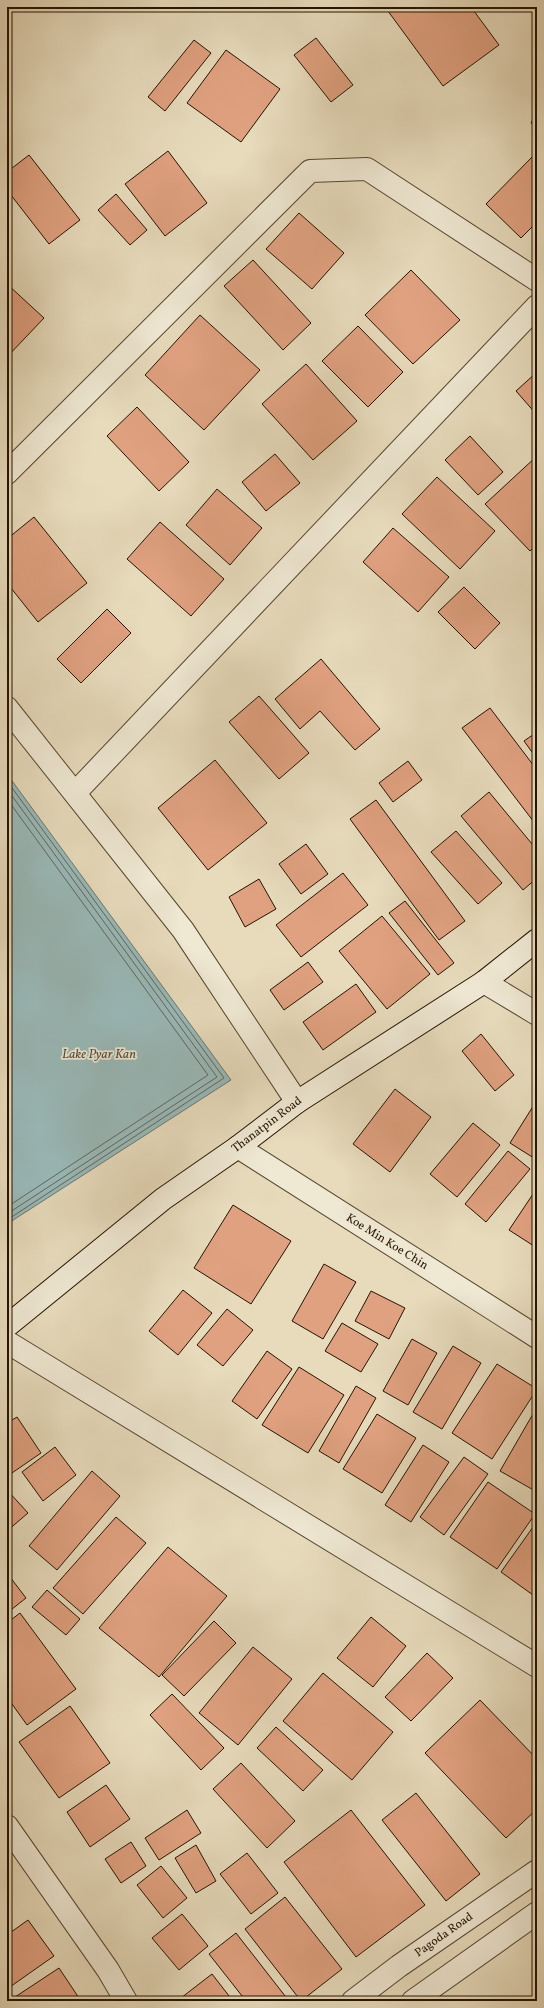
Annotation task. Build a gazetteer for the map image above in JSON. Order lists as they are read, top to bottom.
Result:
{
  "streets": {
    "street": ["Thanatpin Road", "Koe Min Koe Chin", "Pagoda Road"]
  },
  "crossings": [
    ["Thanatpin Road", "Koe Min Koe Chin"]
  ],
  "water": ["Lake Pyar Kan"]
}
